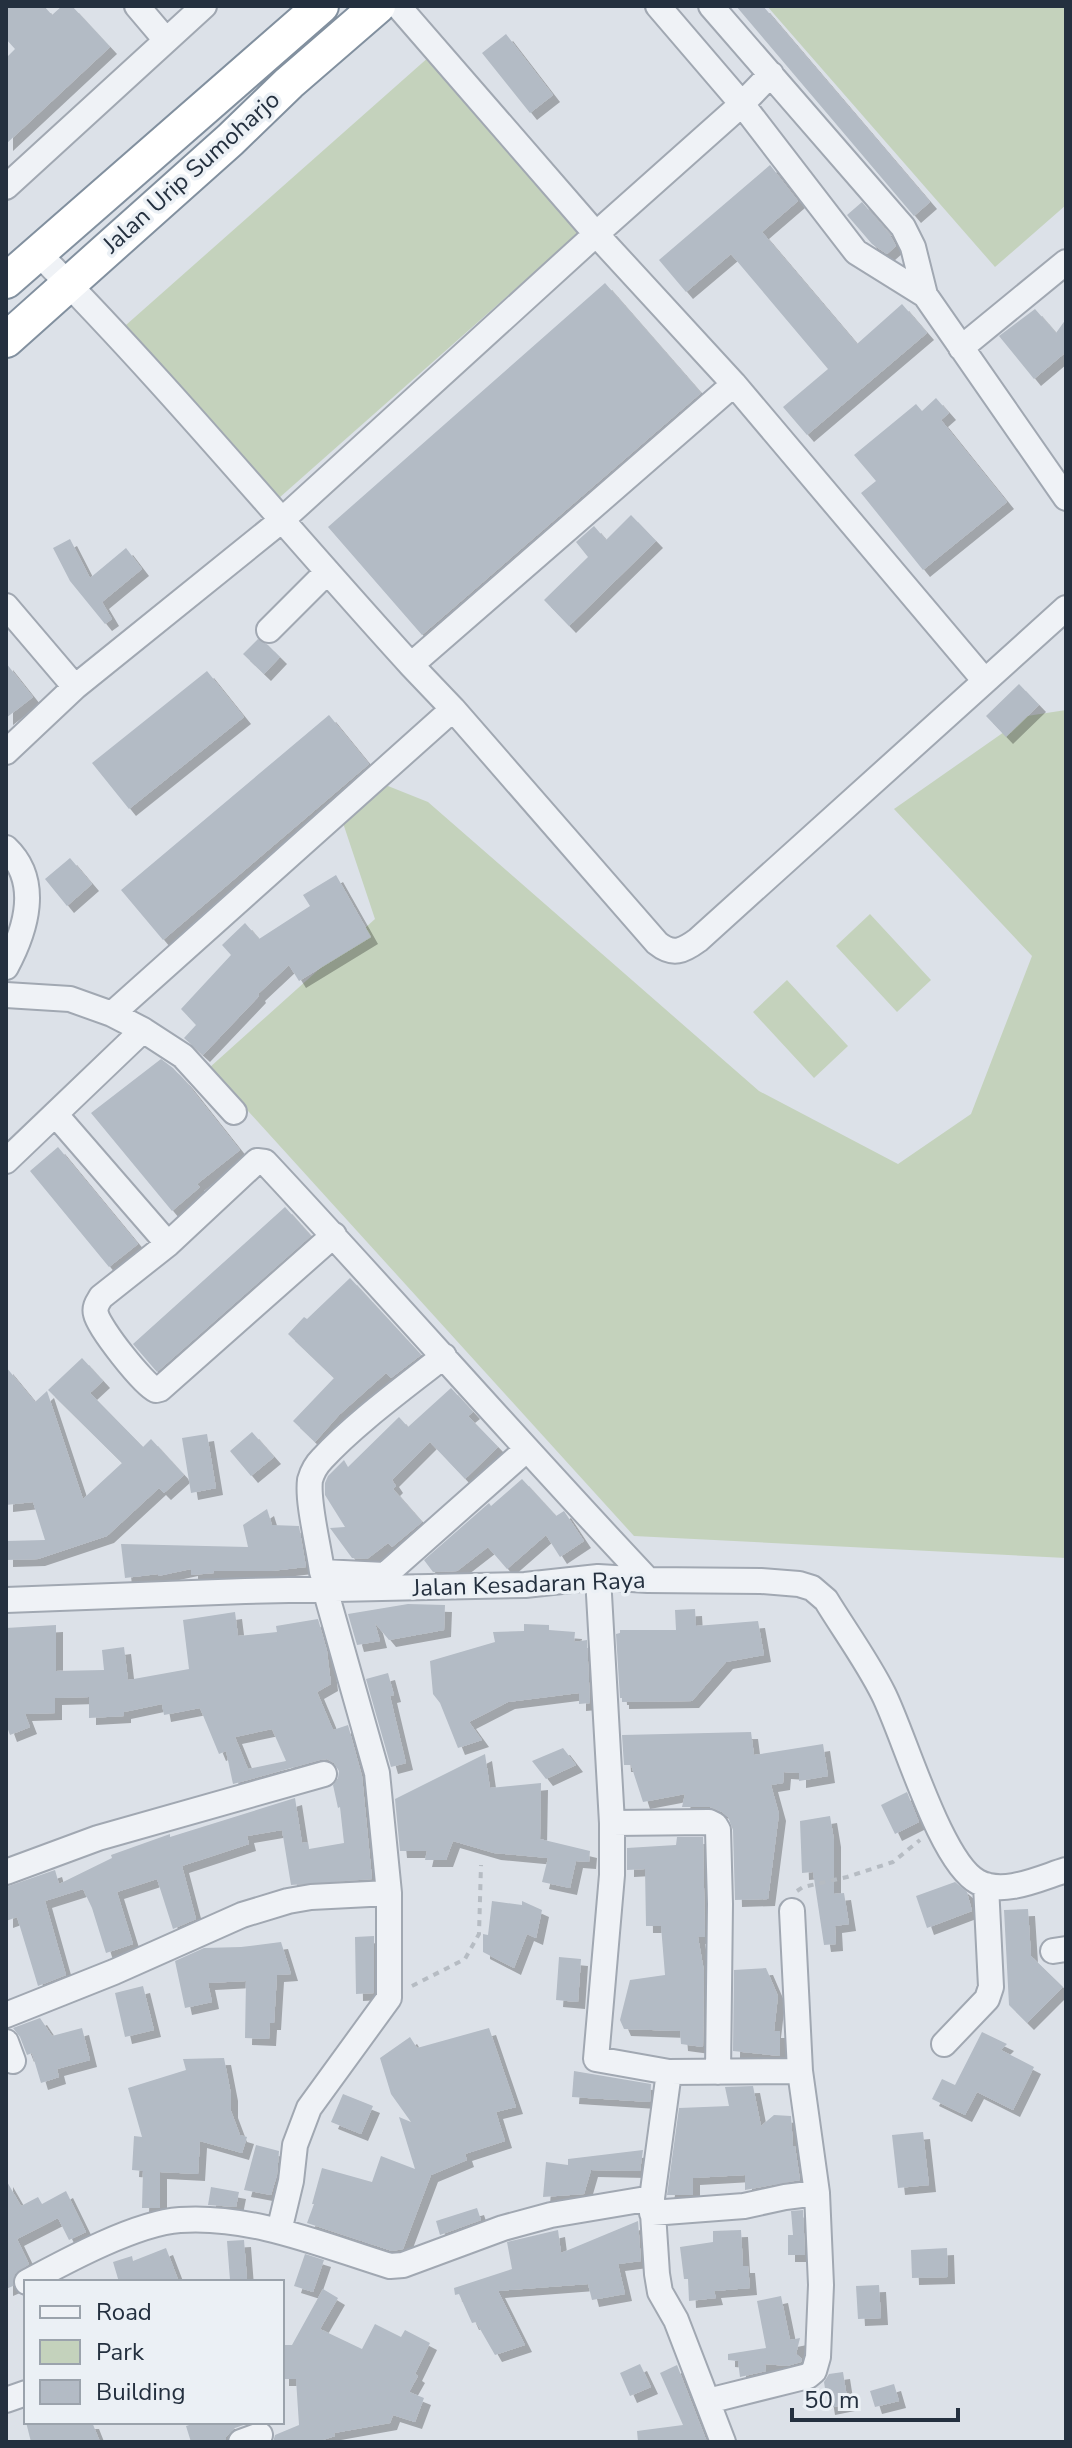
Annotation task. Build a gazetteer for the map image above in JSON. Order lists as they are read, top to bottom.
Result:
{
  "streets": {
    "highway": ["Jalan Urip Sumoharjo"],
    "street": ["Jalan Kesadaran Raya"]
  },
  "legend": ["Road", "Park", "Building"],
  "scale_bar": "50 m"
}
